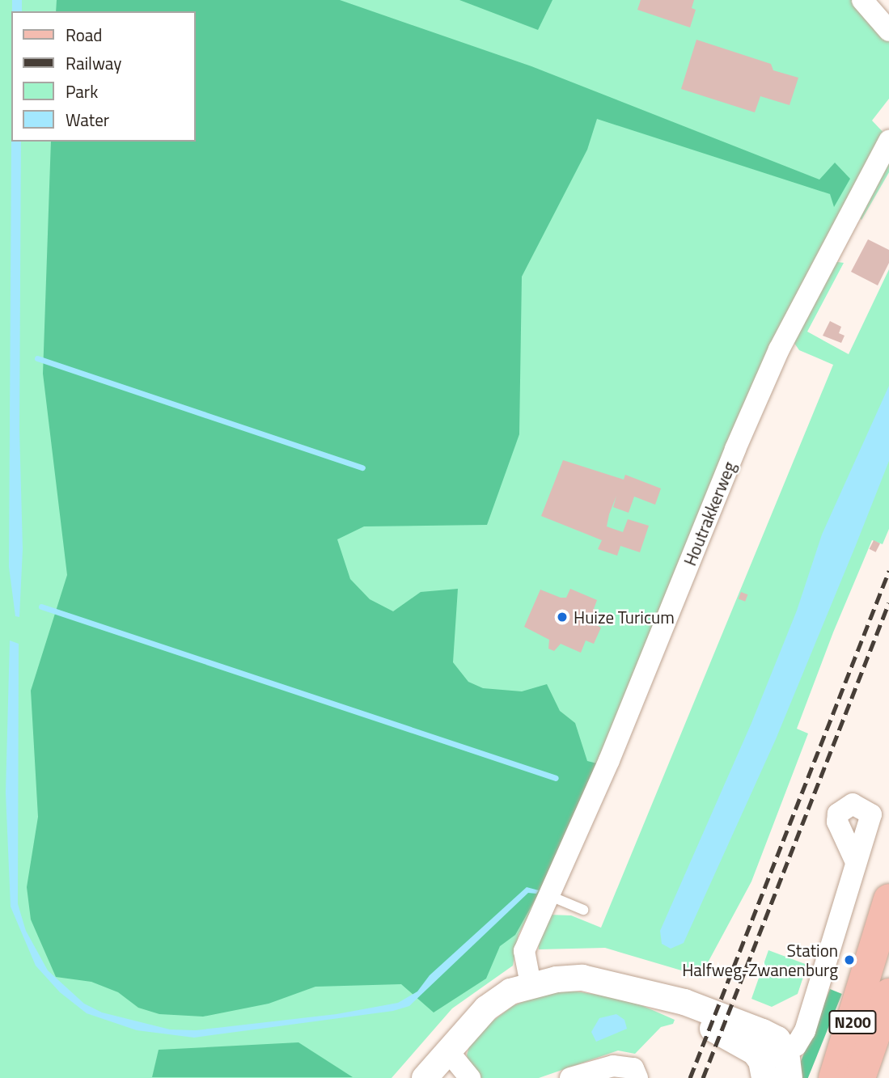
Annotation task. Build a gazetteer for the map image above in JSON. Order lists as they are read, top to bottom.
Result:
{
  "streets": {
    "main road": ["N200"],
    "street": ["Houtrakkerweg"]
  },
  "places": ["Huize Turicum", "Station Halfweg-Zwanenburg"],
  "legend": [
    "Road",
    "Railway",
    "Park",
    "Water"
  ]
}
